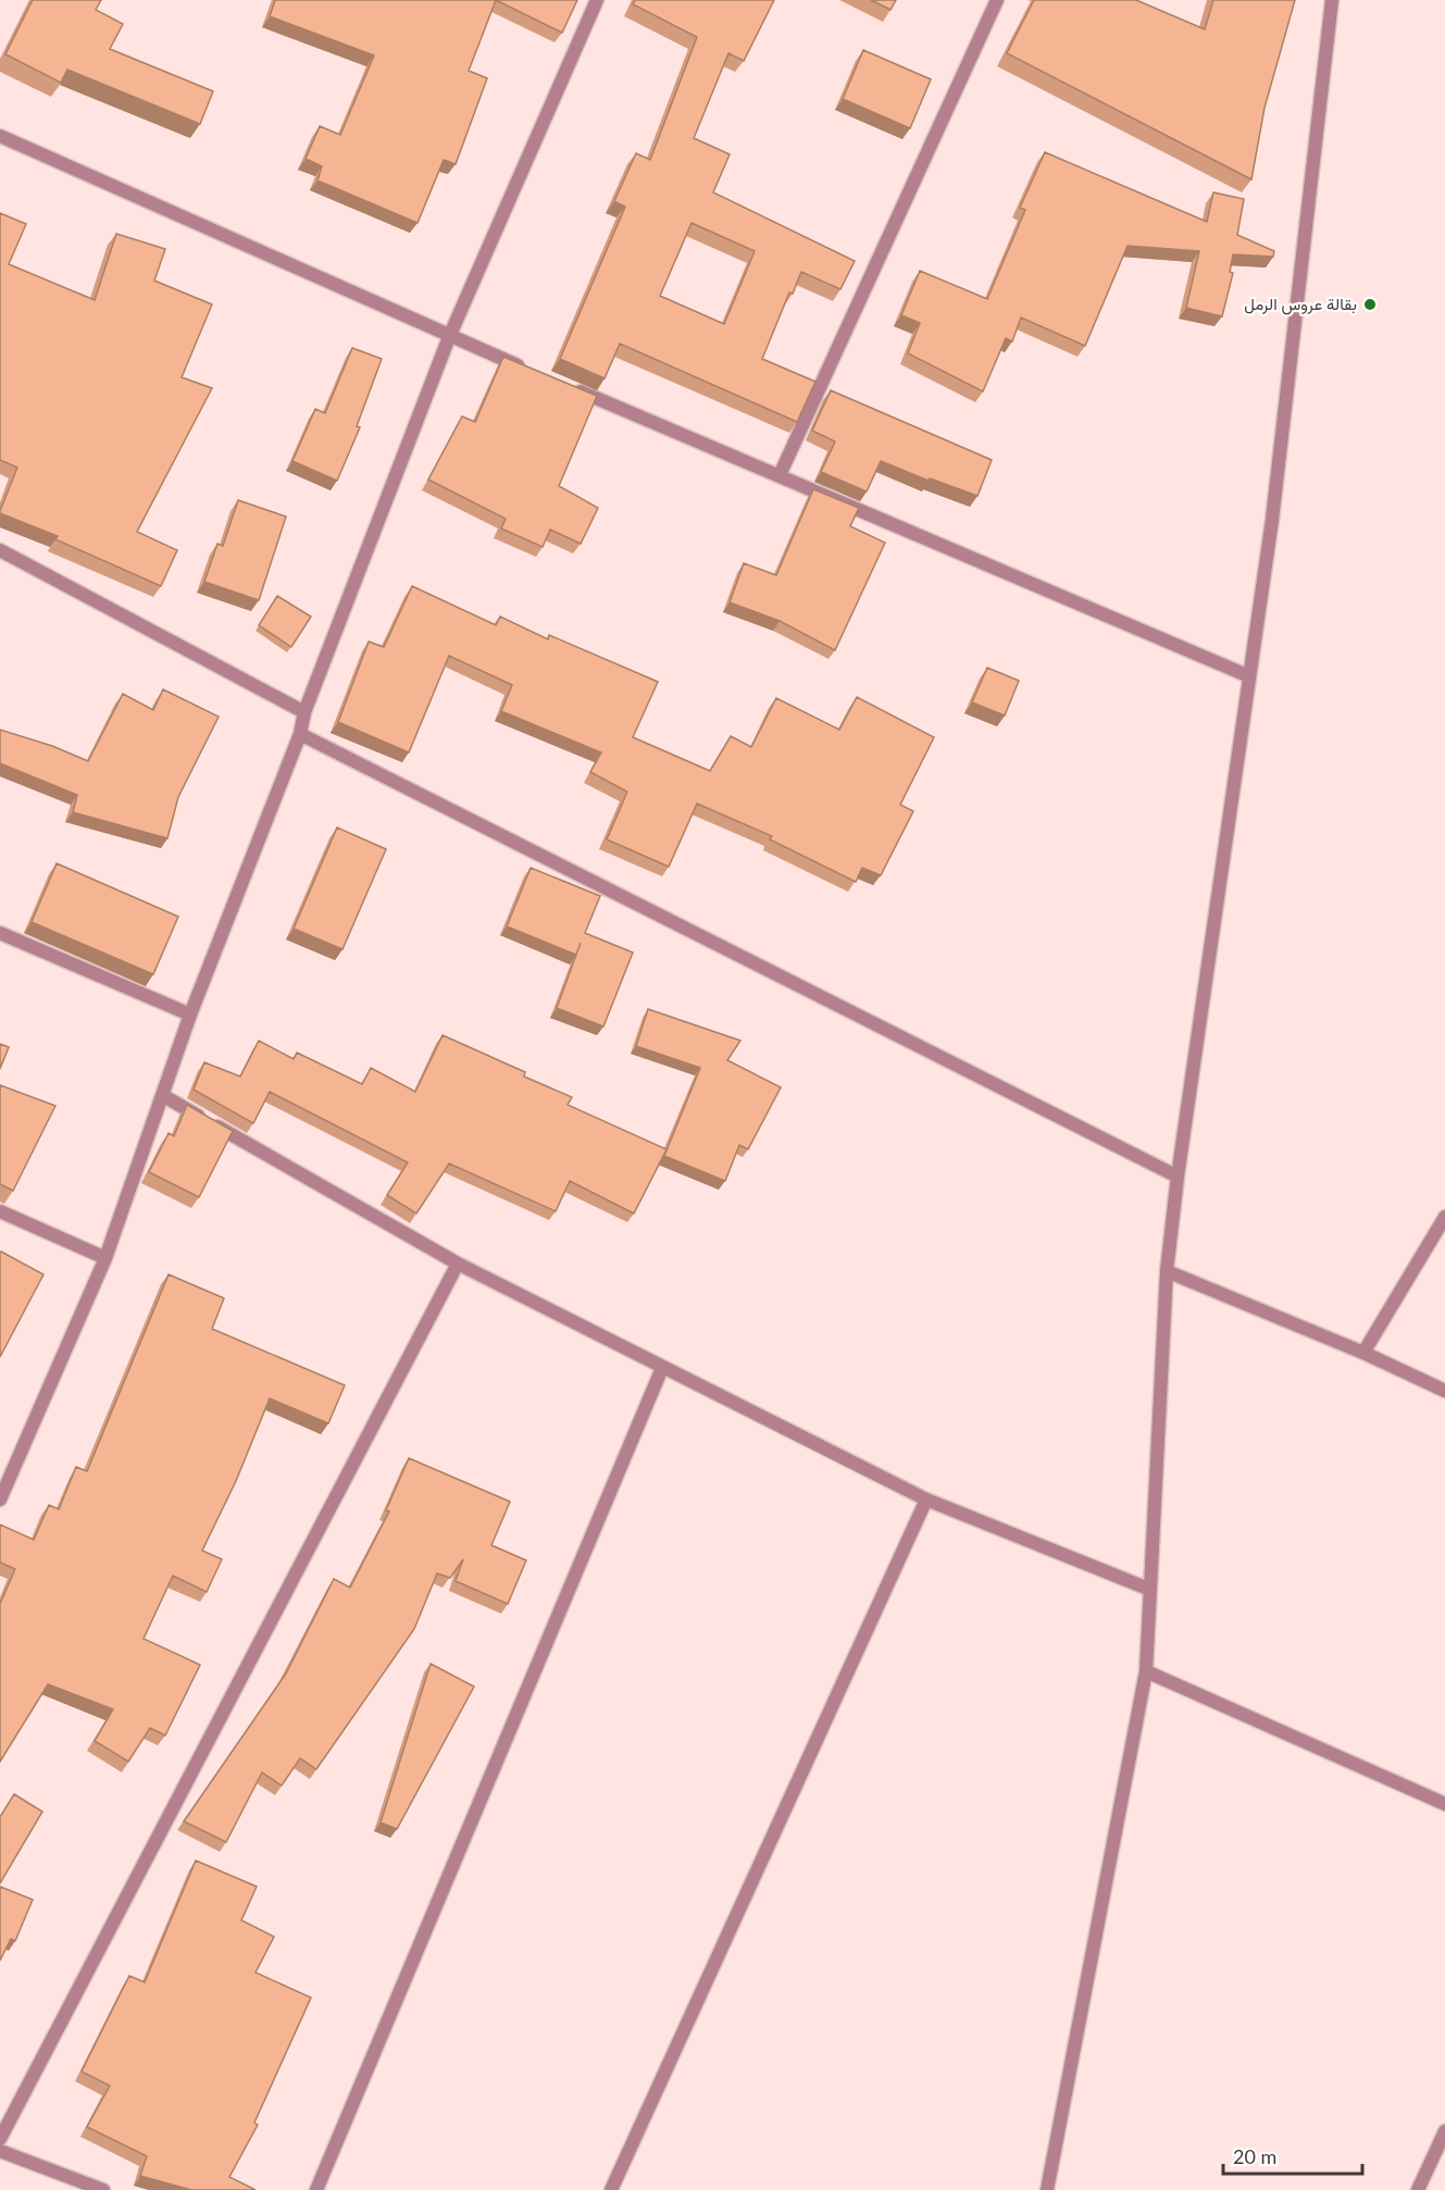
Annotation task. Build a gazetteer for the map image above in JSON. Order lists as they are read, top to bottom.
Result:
{
  "places": ["بقالة عروس الرمل"],
  "scale_bar": "20 m"
}
